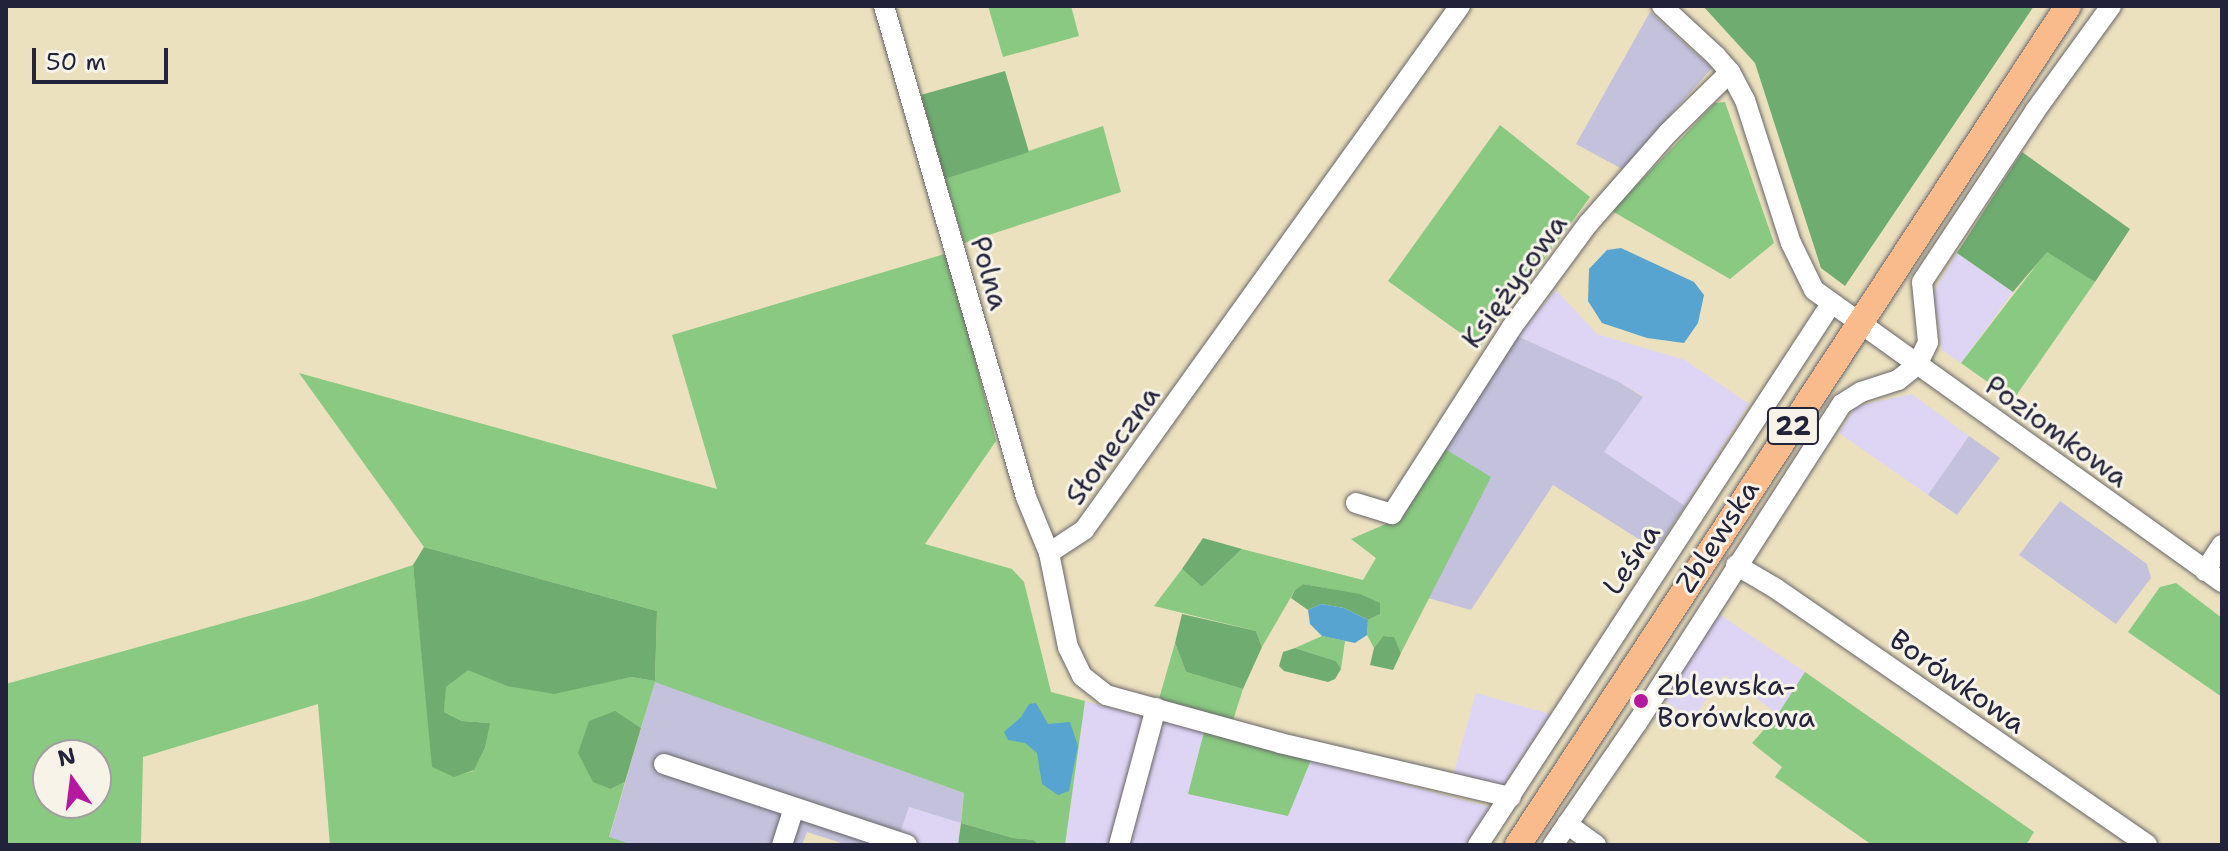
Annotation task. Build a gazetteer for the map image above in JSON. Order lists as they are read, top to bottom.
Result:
{
  "streets": {
    "main road": ["22", "Zblewska"],
    "street": [
      "Polna",
      "Księżycowa",
      "Poziomkowa",
      "Słoneczna",
      "Leśna",
      "Borówkowa"
    ]
  },
  "crossings": [
    ["Polna", "Słoneczna"],
    ["Poziomkowa", "Zblewska"],
    ["Zblewska", "Borówkowa"]
  ],
  "places": ["Zblewska- Borówkowa"],
  "scale_bar": "50 m",
  "north": "top"
}
